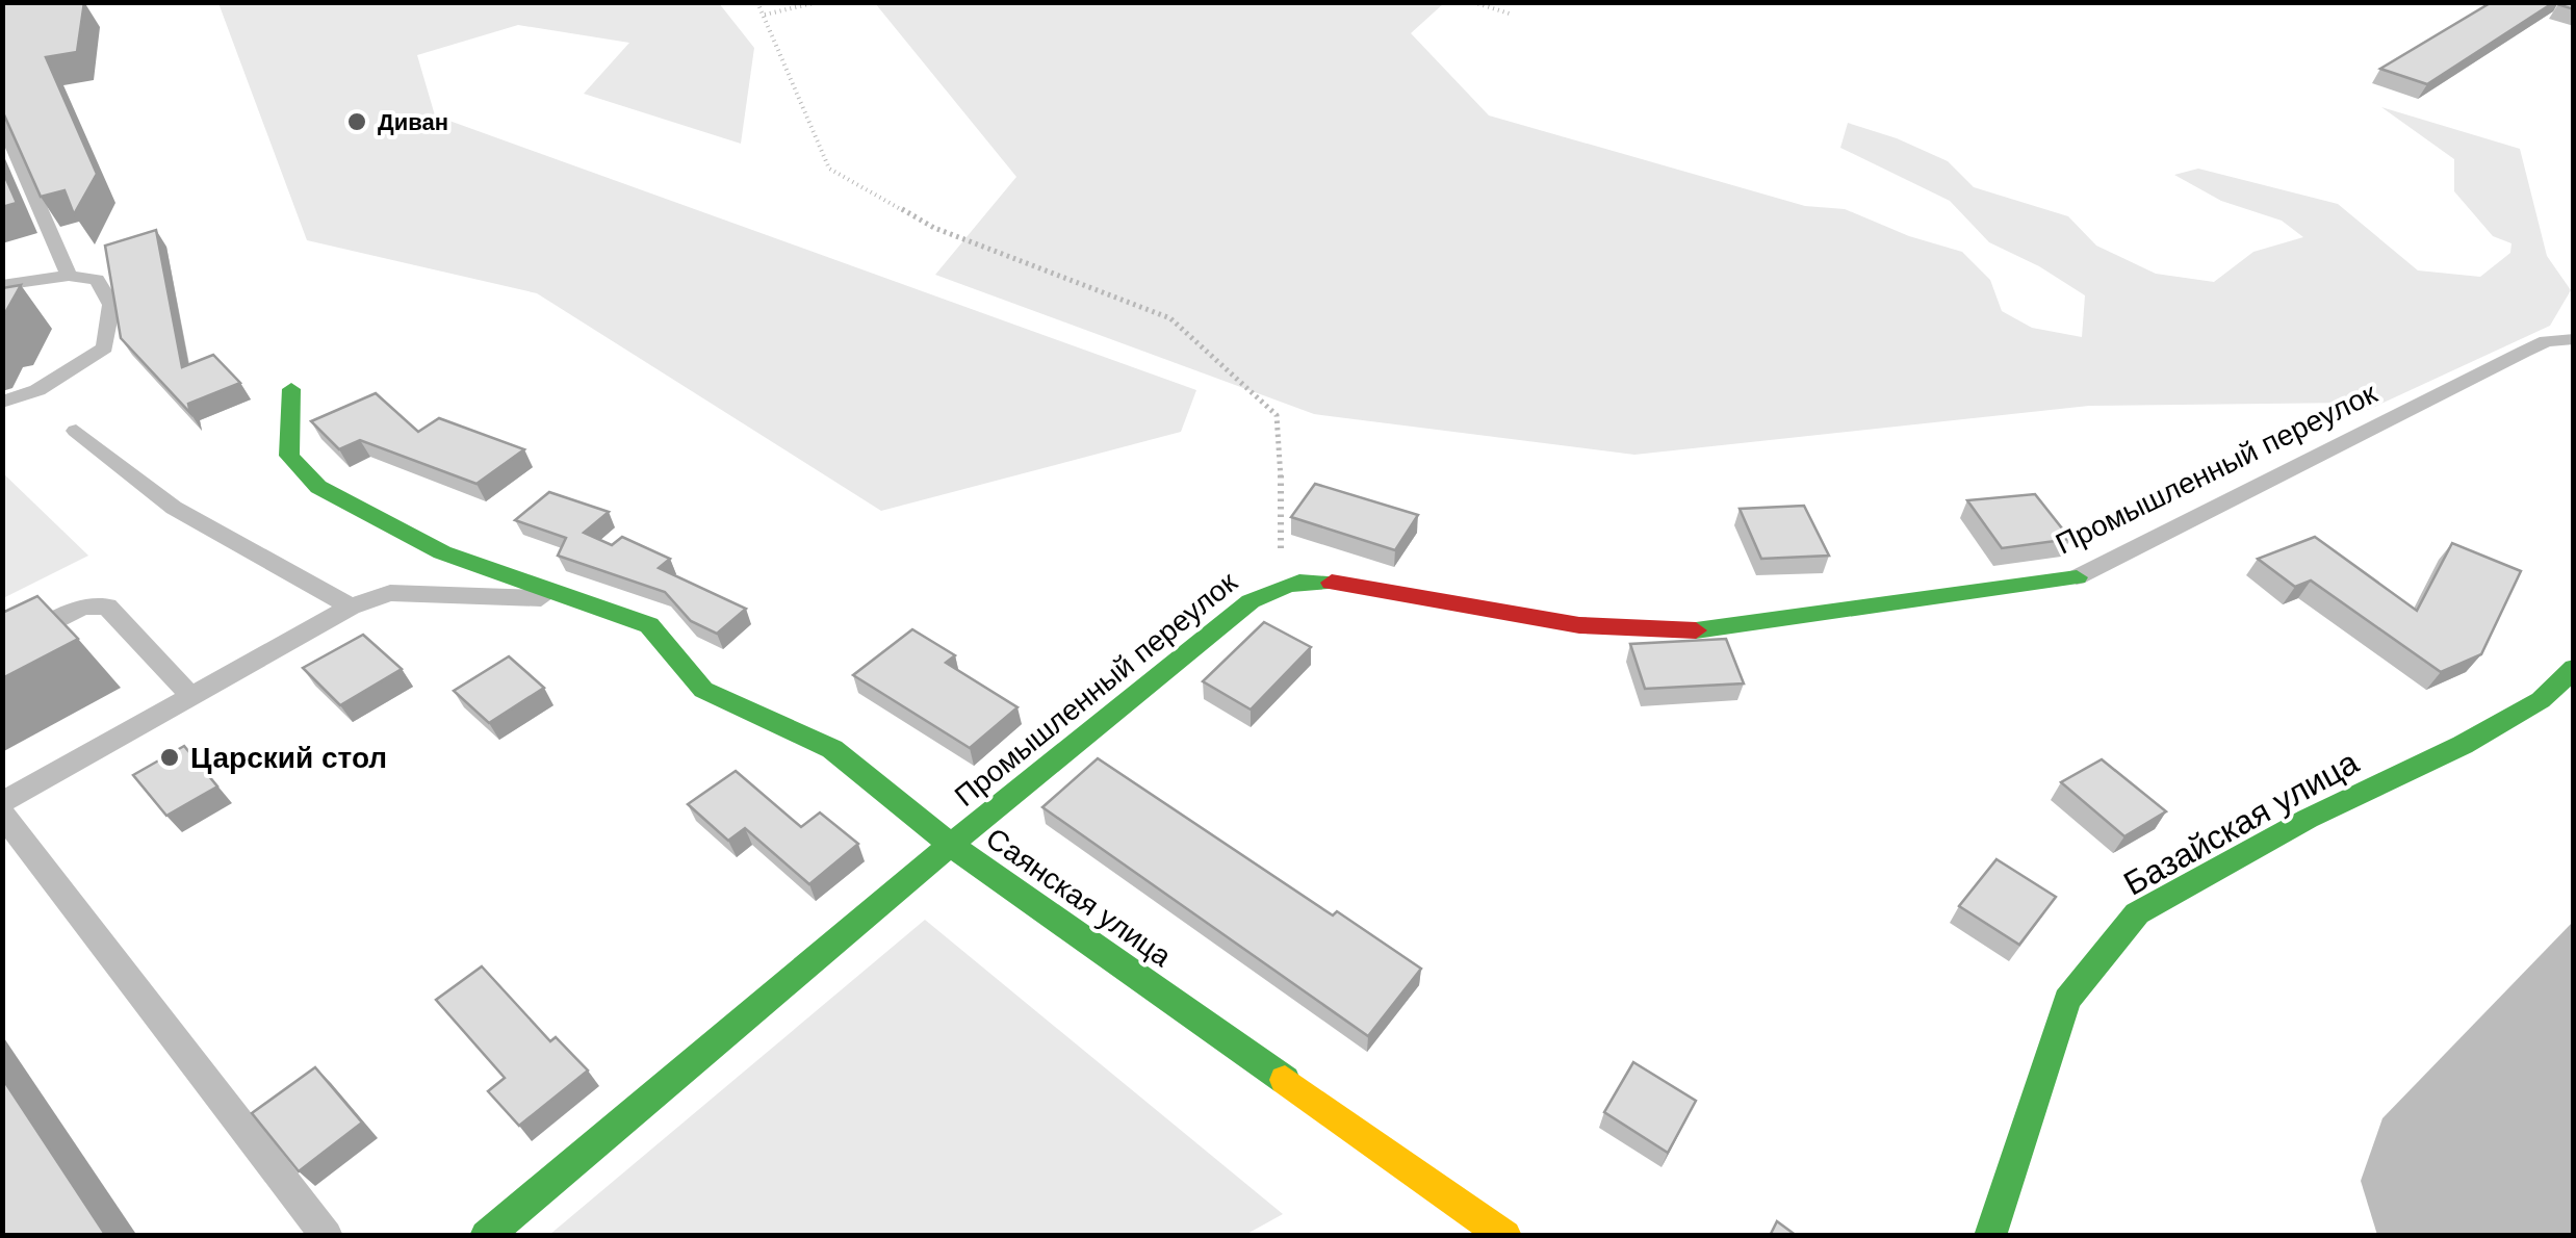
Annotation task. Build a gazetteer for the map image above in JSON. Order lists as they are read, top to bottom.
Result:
{
  "streets": {
    "street": ["Промышленный переулок", "Базайская улица", "Саянская улица"]
  },
  "crossings": [
    ["Промышленный переулок", "Саянская улица"]
  ],
  "places": ["Диван", "Царский стол"]
}
